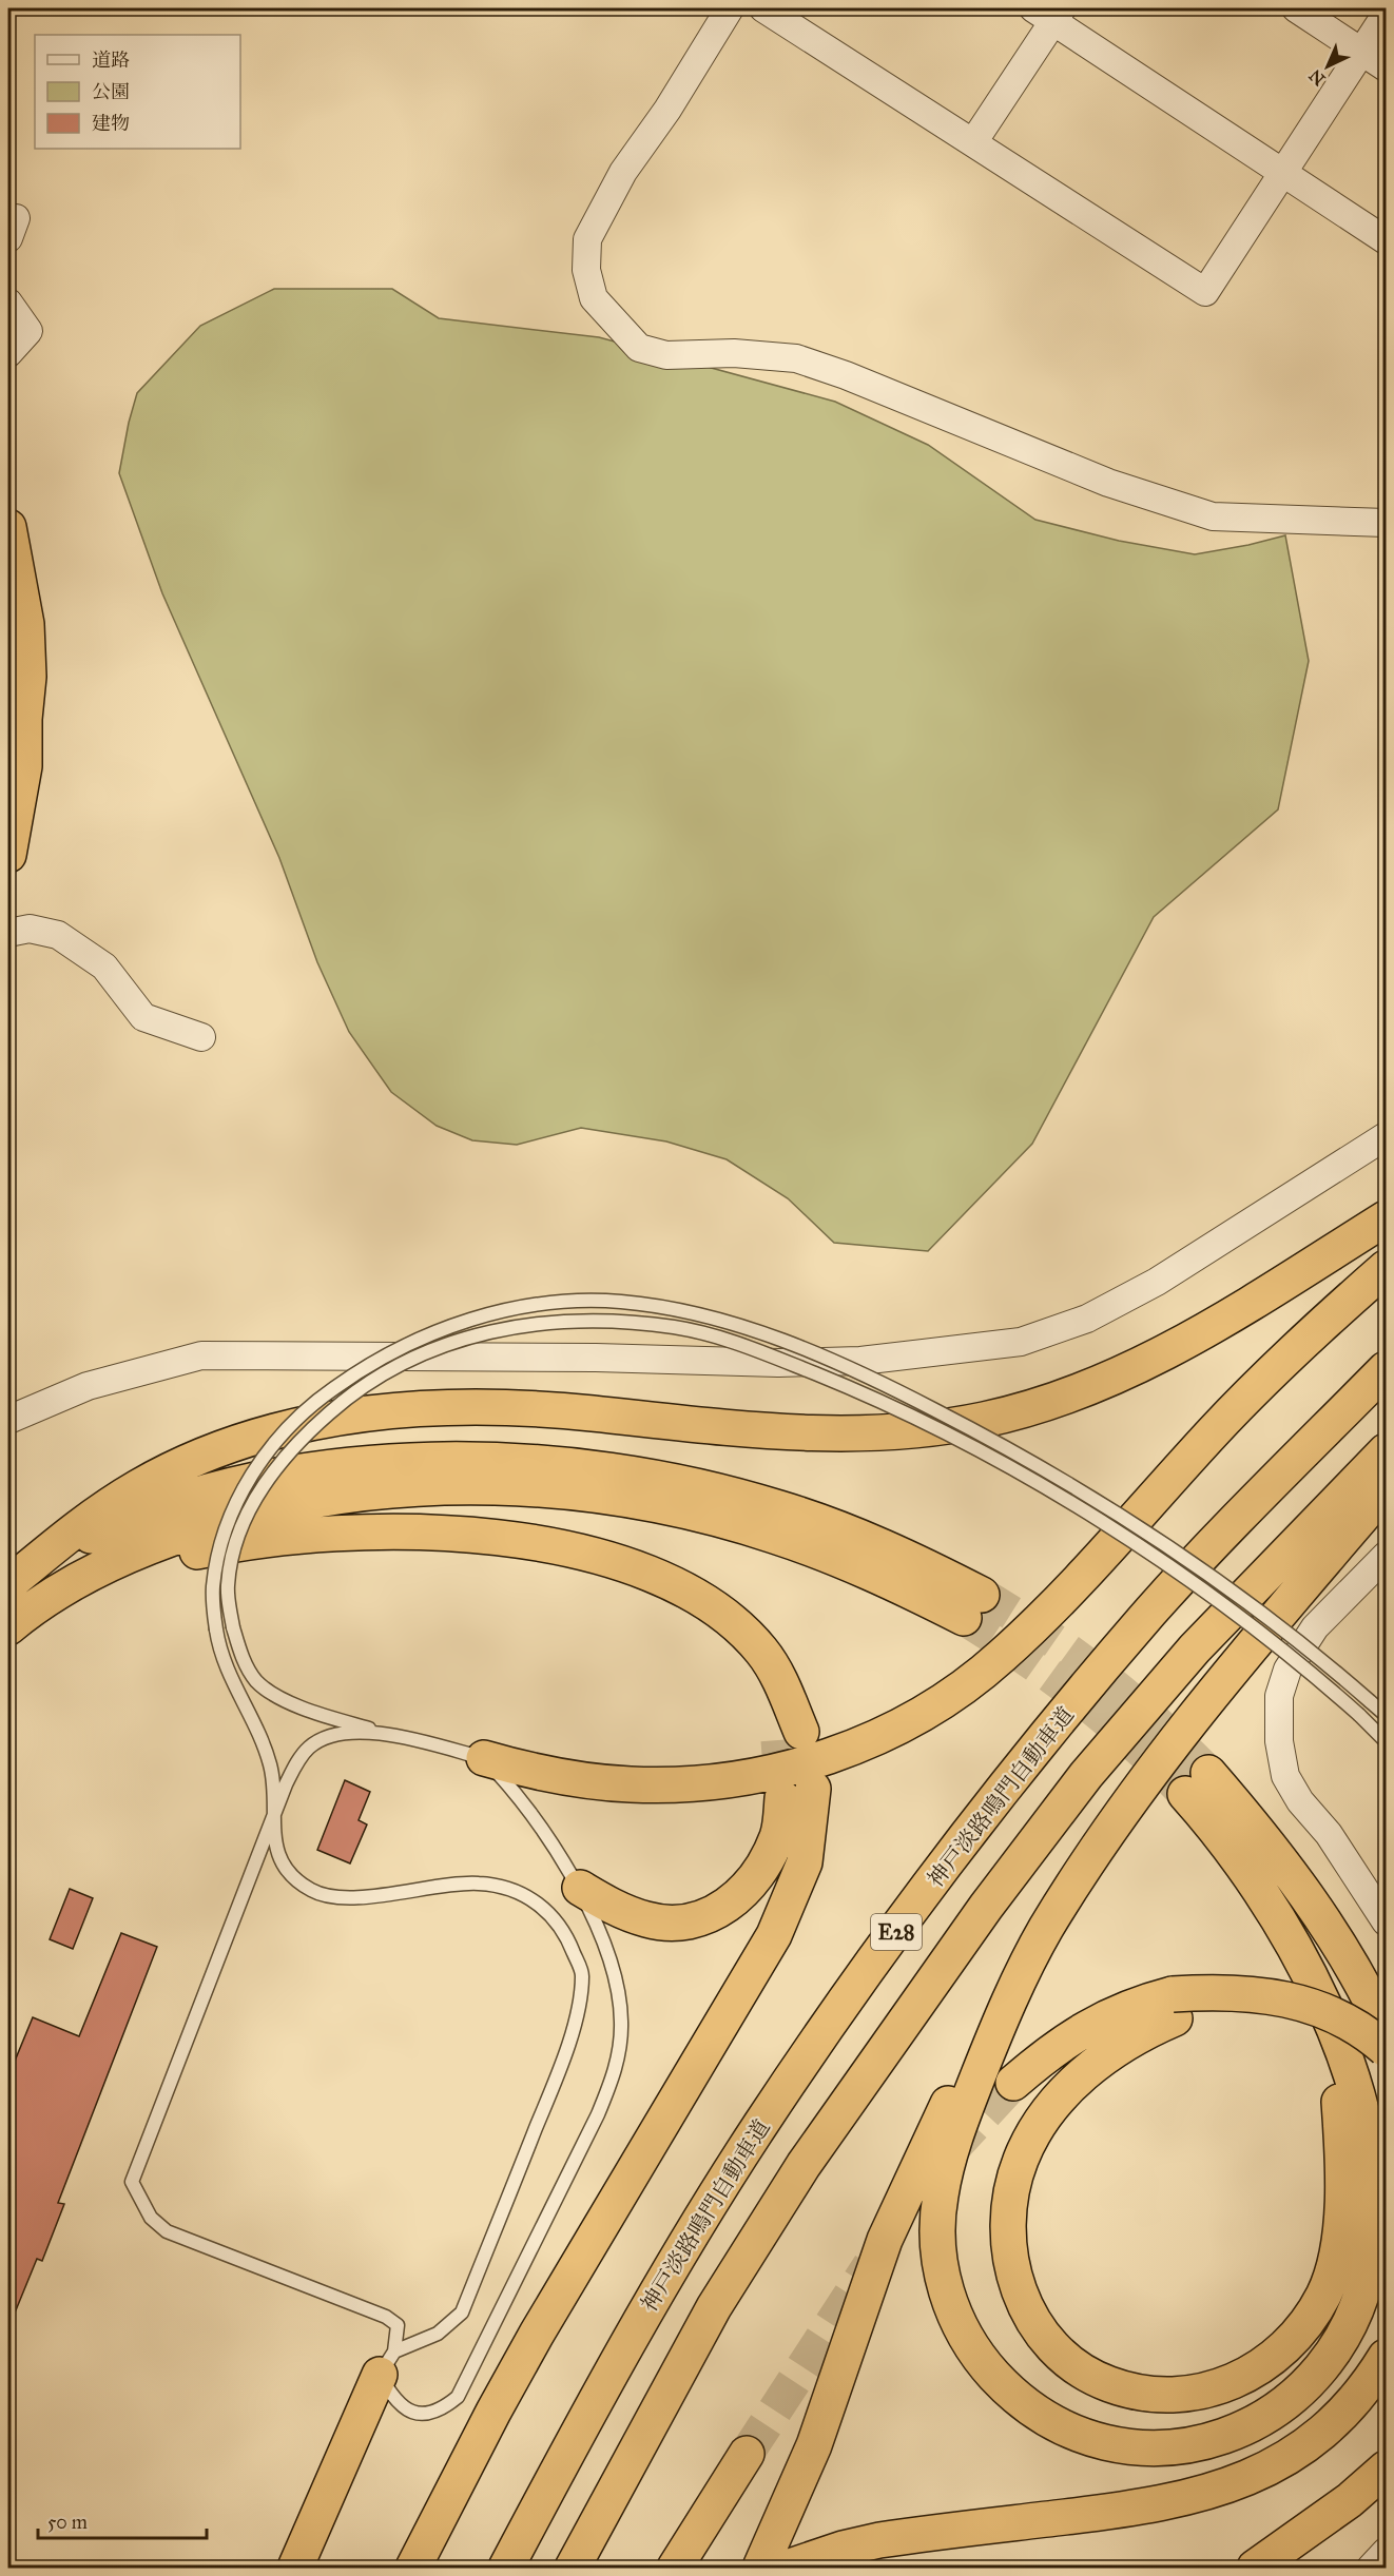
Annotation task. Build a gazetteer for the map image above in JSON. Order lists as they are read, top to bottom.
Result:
{
  "streets": {
    "highway": ["神戸淡路鳴門自動車道", "E28"]
  },
  "legend": ["道路", "公園", "建物"],
  "scale_bar": "50 m",
  "north": "bottom left"
}
